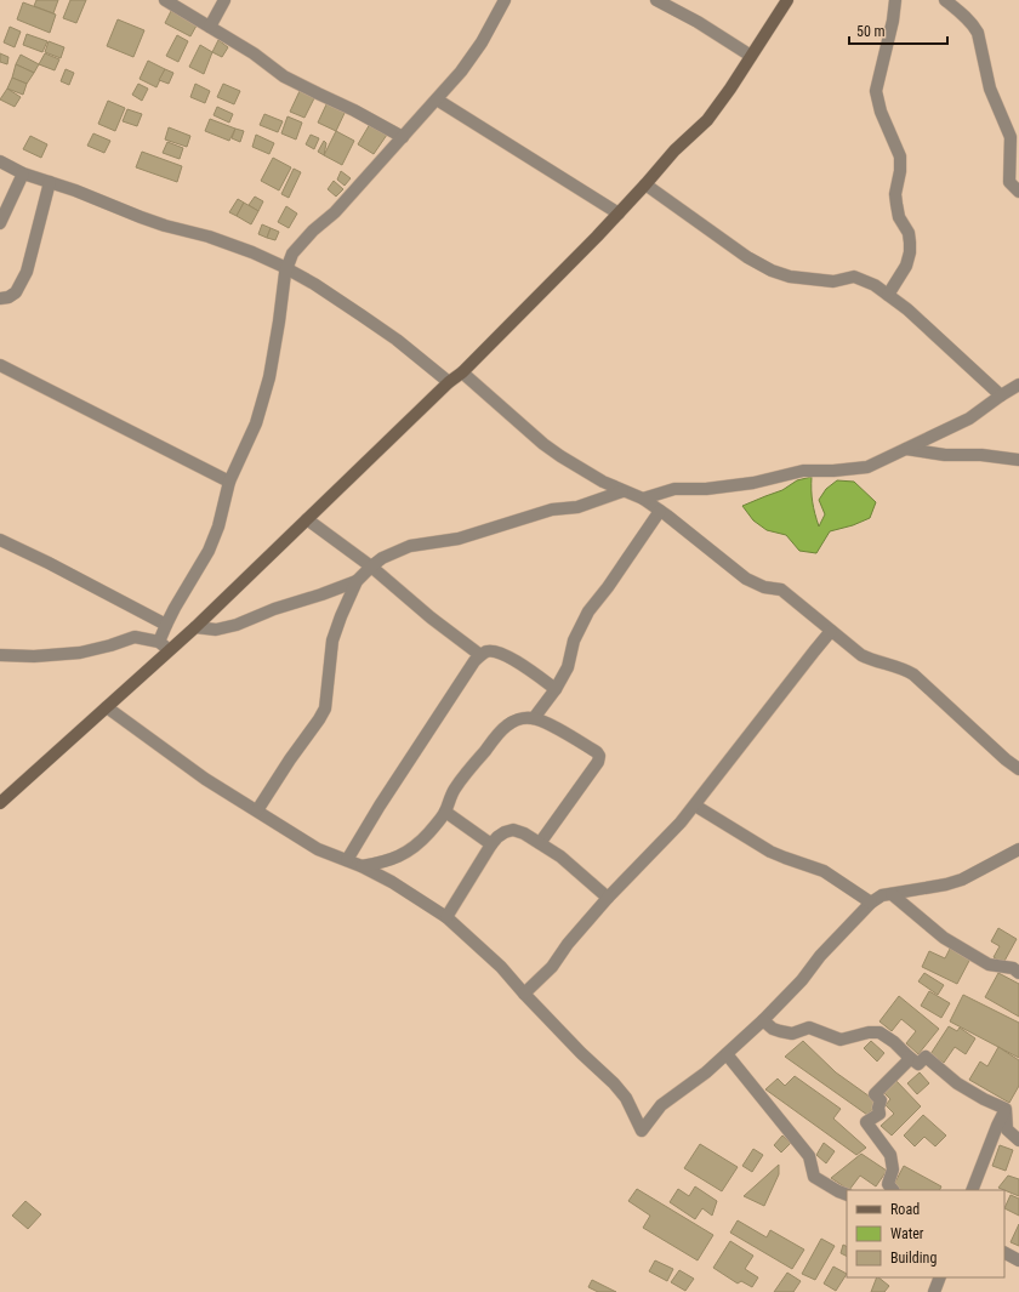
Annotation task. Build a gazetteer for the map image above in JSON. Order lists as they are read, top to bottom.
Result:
{
  "legend": ["Road", "Water", "Building"],
  "scale_bar": "50 m"
}
